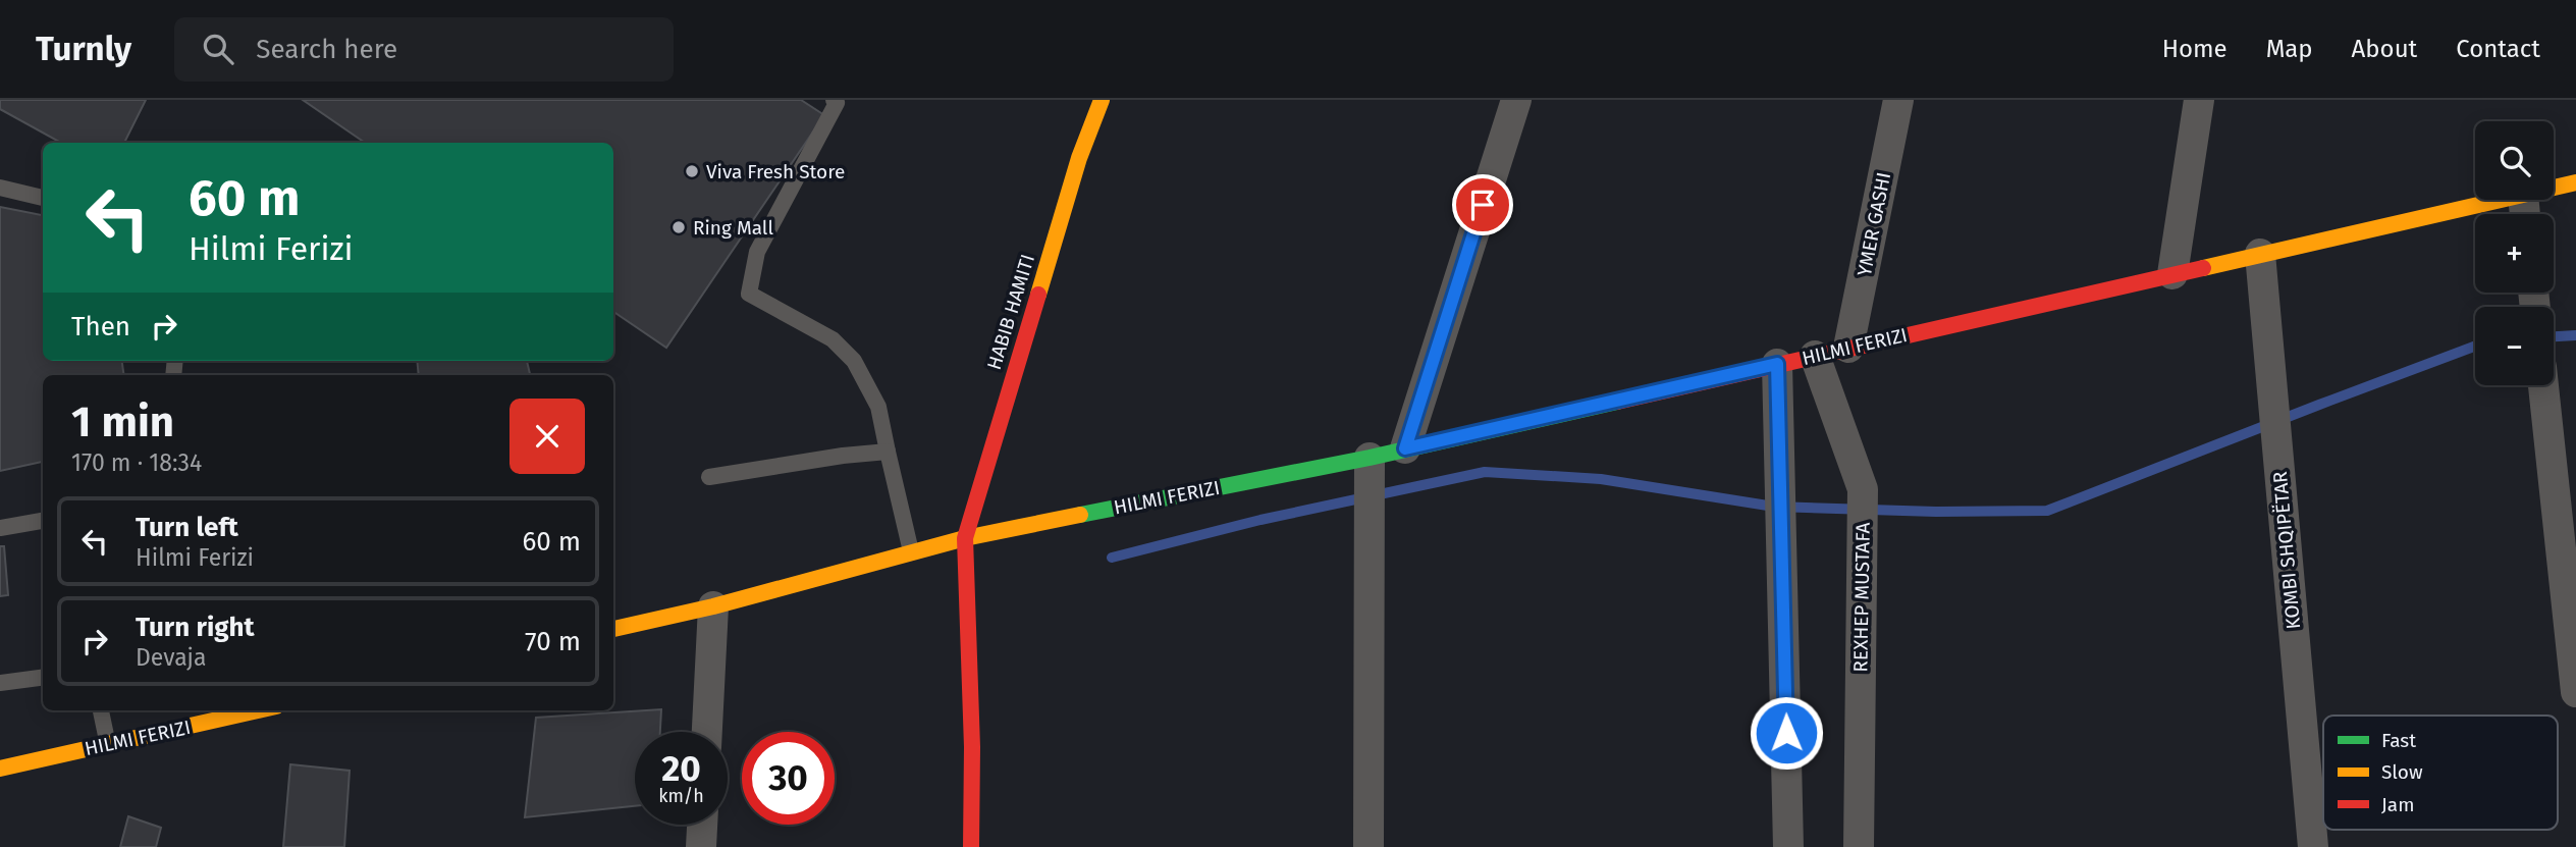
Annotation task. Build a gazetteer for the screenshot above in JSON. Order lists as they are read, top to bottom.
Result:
{
  "streets": {
    "street": [
      "YMER GASHI",
      "HABIB HAMITI",
      "HILMI FERIZI",
      "KOMBI SHQIPËTAR",
      "REXHEP MUSTAFA"
    ]
  },
  "crossings": [
    ["YMER GASHI", "HILMI FERIZI"],
    ["HABIB HAMITI", "HILMI FERIZI"],
    ["HILMI FERIZI", "KOMBI SHQIPËTAR"],
    ["HILMI FERIZI", "REXHEP MUSTAFA"]
  ],
  "places": ["Viva Fresh Store", "Ring Mall"],
  "legend": ["Fast", "Slow", "Jam"],
  "page": {
    "header": "Turnly",
    "search": "Search here",
    "nav": [
      "Home",
      "Map",
      "About",
      "Contact"
    ],
    "map_buttons": ["+", "−"],
    "turn": ["60 m", "Hilmi Ferizi"],
    "then": "Then",
    "heading": ["1 min", "170 m · 18:34"],
    "list": [
      {
        "name": "Turn left",
        "note": "Hilmi Ferizi",
        "value": "60 m"
      },
      {
        "name": "Turn right",
        "note": "Devaja",
        "value": "70 m"
      }
    ],
    "speed": "20 km/h",
    "limit": "30"
  }
}
